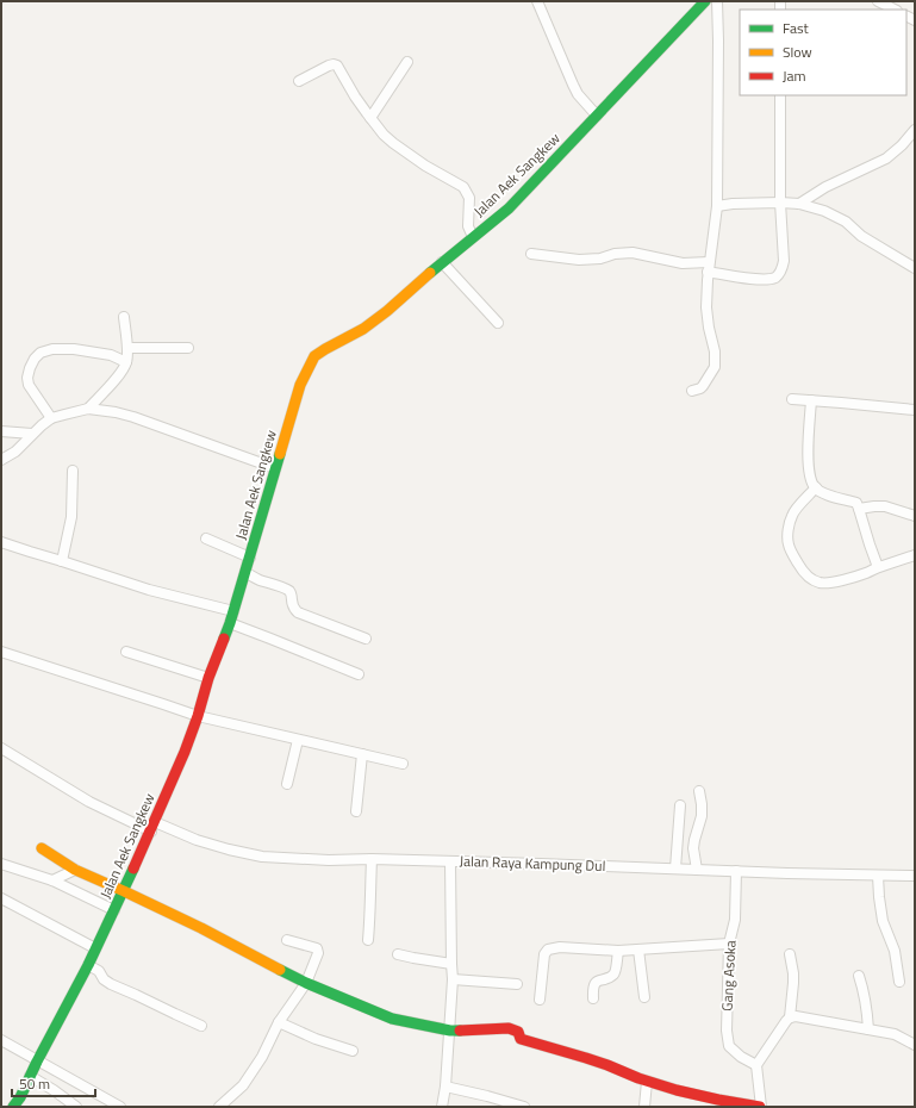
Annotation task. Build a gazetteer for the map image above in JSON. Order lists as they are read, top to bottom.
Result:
{
  "streets": {
    "street": ["Jalan Aek Sangkew", "Jalan Raya Kampung Dul", "Gang Asoka"]
  },
  "crossings": [
    ["Jalan Aek Sangkew", "Jalan Raya Kampung Dul"],
    ["Jalan Raya Kampung Dul", "Gang Asoka"]
  ],
  "legend": ["Fast", "Slow", "Jam"],
  "scale_bar": "50 m"
}
